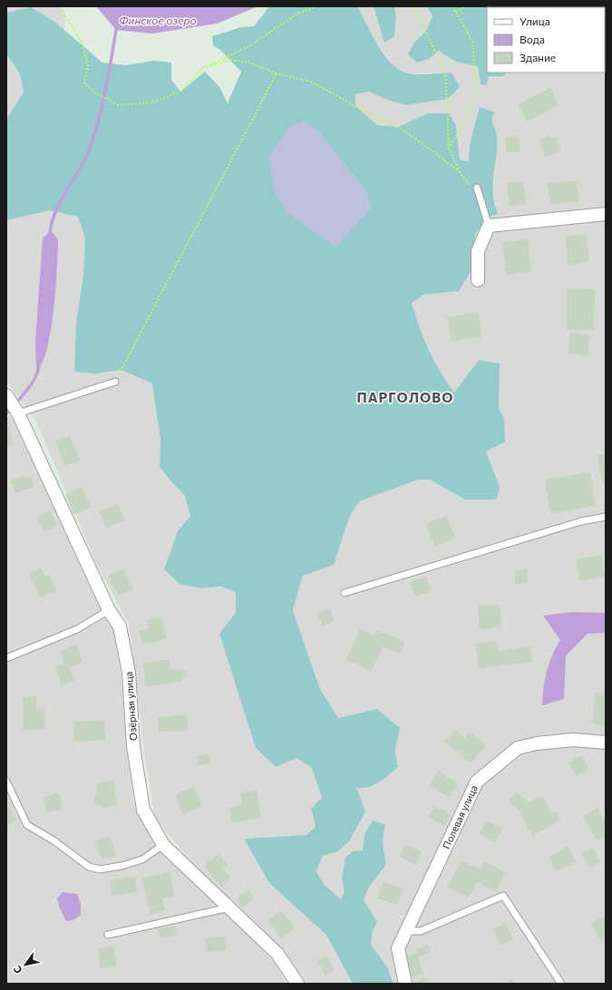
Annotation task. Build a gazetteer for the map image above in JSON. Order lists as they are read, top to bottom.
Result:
{
  "streets": {
    "street": ["Озёрная улица", "Полевая улица"]
  },
  "districts": ["ПАРГОЛОВО"],
  "water": ["Финское озеро"],
  "legend": ["Улица", "Вода", "Здание"],
  "north": "bottom left"
}
